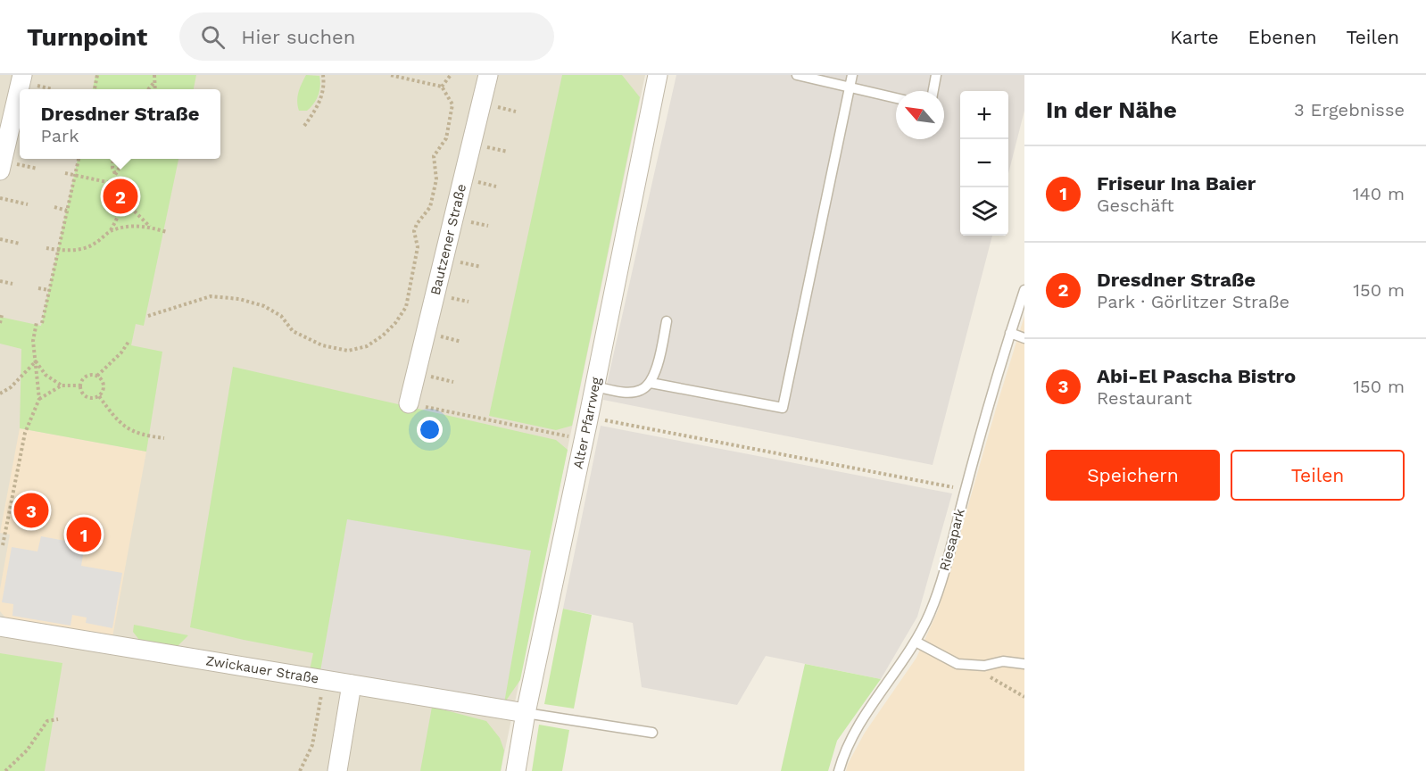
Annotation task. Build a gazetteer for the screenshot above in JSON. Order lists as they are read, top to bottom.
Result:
{
  "streets": {
    "street": ["Bautzener Straße", "Alter Pfarrweg", "Zwickauer Straße"],
    "lane": ["Riesapark"]
  },
  "crossings": [
    ["Alter Pfarrweg", "Zwickauer Straße"]
  ],
  "north": "top left",
  "page": {
    "header": "Turnpoint",
    "search": "Hier suchen",
    "nav": ["Karte", "Ebenen", "Teilen"],
    "heading": ["In der Nähe", "3 Ergebnisse"],
    "popup": ["Dresdner Straße", "Park"],
    "map_buttons": ["+", "−"],
    "list": [
      {
        "mark": "1",
        "name": "Friseur Ina Baier",
        "note": "Geschäft",
        "value": "140 m"
      },
      {
        "mark": "2",
        "name": "Dresdner Straße",
        "note": "Park · Görlitzer Straße",
        "value": "150 m"
      },
      {
        "mark": "3",
        "name": "Abi-El Pascha Bistro",
        "note": "Restaurant",
        "value": "150 m"
      }
    ],
    "pins": ["2", "3", "1"],
    "buttons": ["Speichern", "Teilen"]
  }
}
